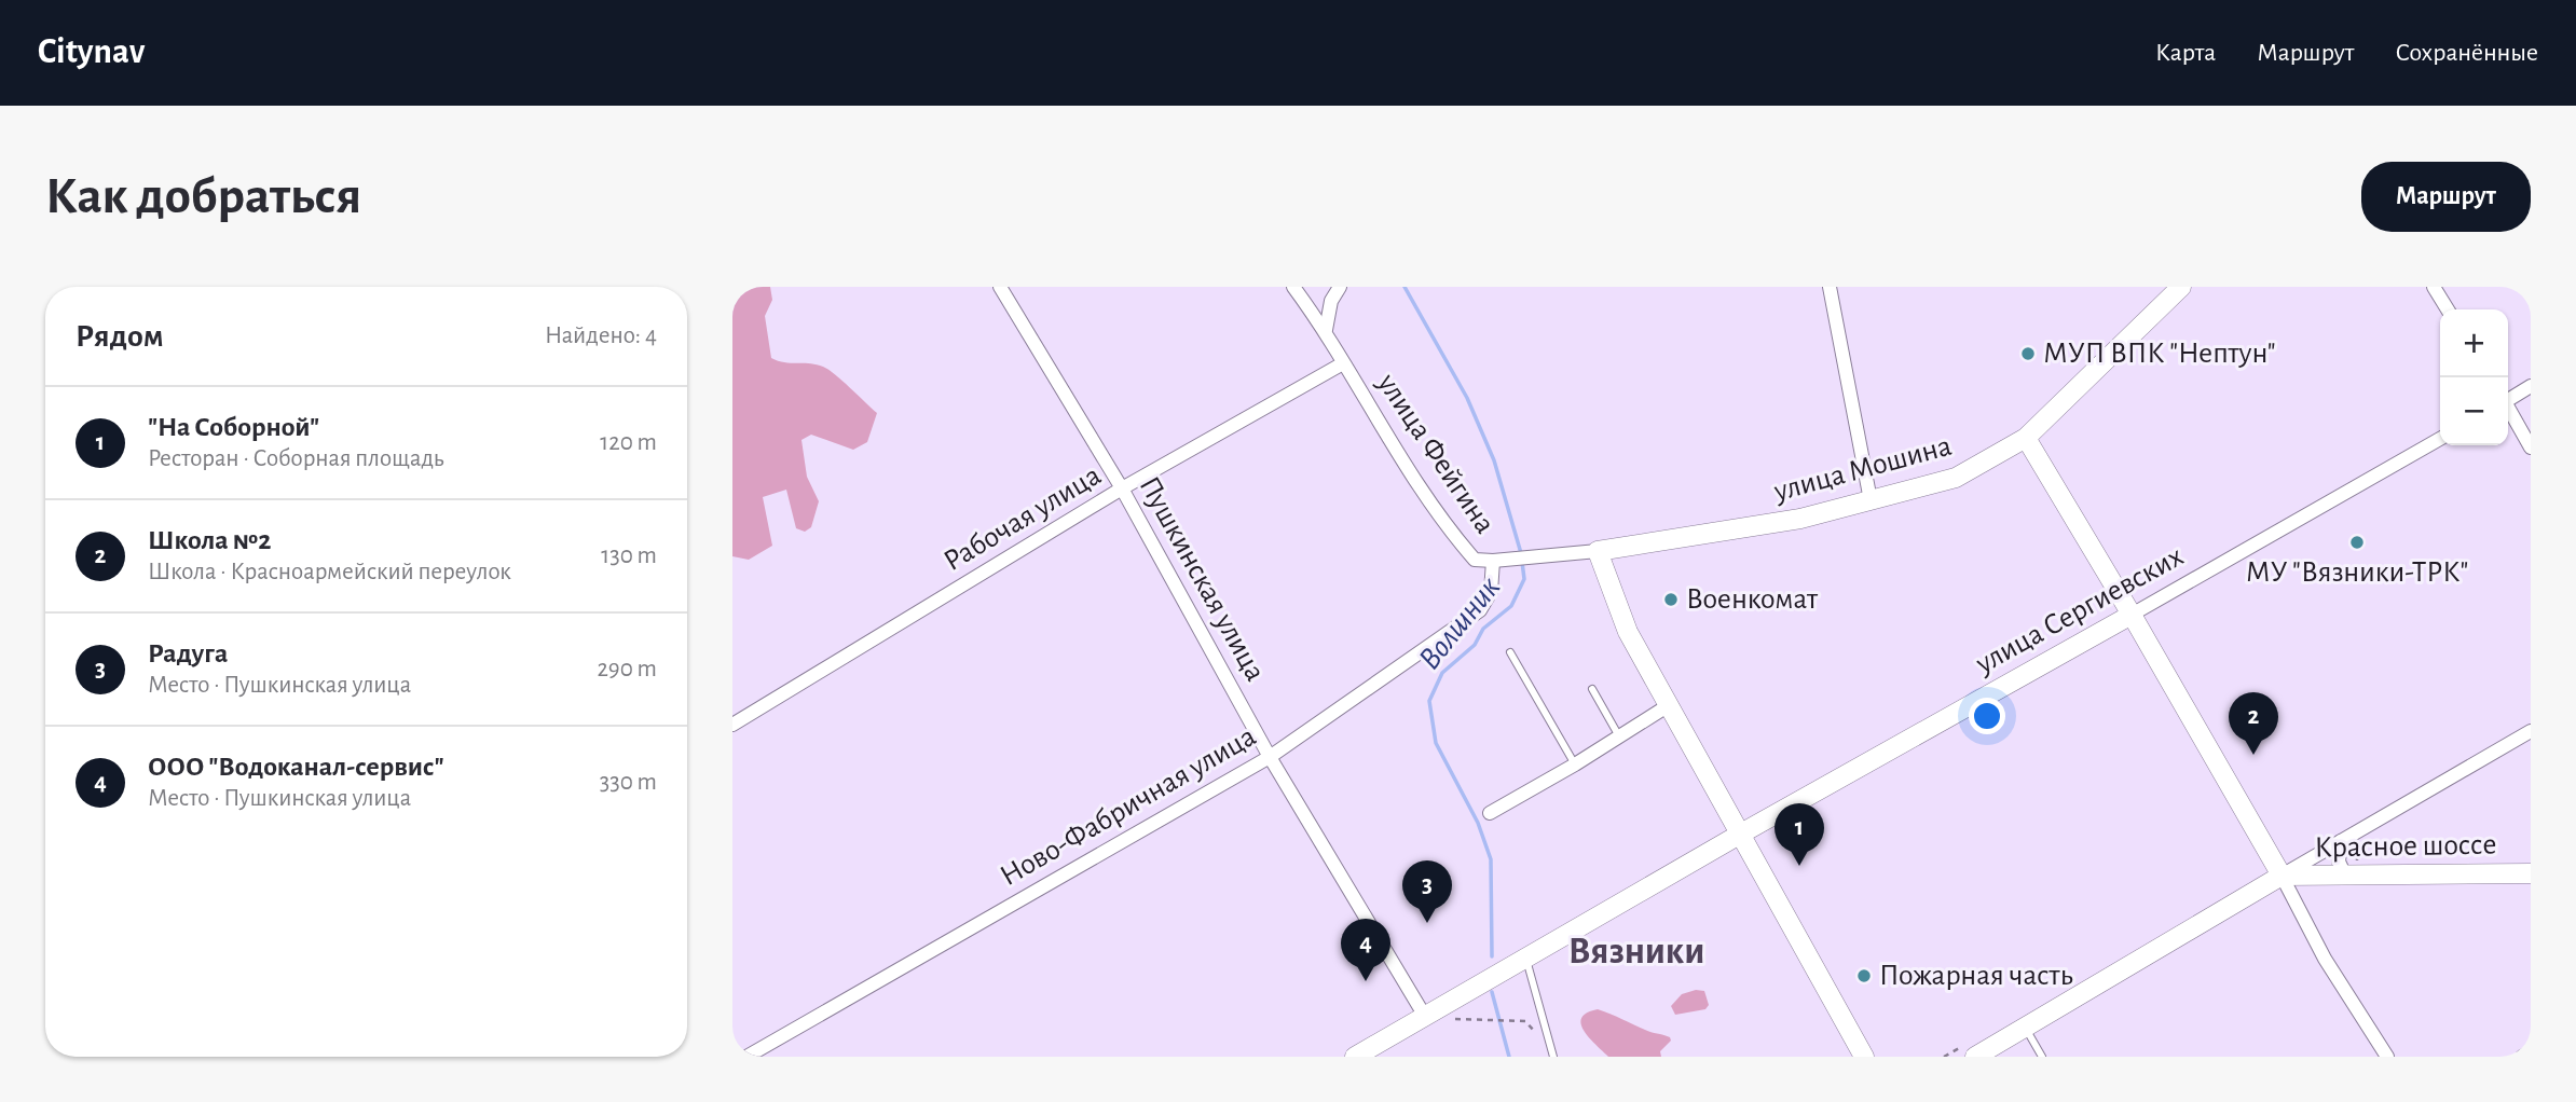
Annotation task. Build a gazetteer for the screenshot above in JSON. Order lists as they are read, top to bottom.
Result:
{
  "streets": {
    "street": [
      "улица Фейгина",
      "улица Мошина",
      "Рабочая улица",
      "Пушкинская улица",
      "улица Сергиевских",
      "Ново-Фабричная улица",
      "Красное шоссе"
    ]
  },
  "crossings": [
    ["улица Фейгина", "улица Мошина"],
    ["улица Фейгина", "Рабочая улица"],
    ["улица Фейгина", "Ново-Фабричная улица"],
    ["улица Мошина", "Ново-Фабричная улица"],
    ["Рабочая улица", "Пушкинская улица"],
    ["Пушкинская улица", "улица Сергиевских"],
    ["Пушкинская улица", "Ново-Фабричная улица"]
  ],
  "districts": ["Вязники"],
  "water": ["Волшник"],
  "places": [
    "МУП ВПК \"Нептун\"",
    "МУ \"Вязники-ТРК\"",
    "Военкомат",
    "Пожарная часть"
  ],
  "page": {
    "header": "Citynav",
    "nav": ["Карта", "Маршрут", "Сохранённые"],
    "buttons": "Маршрут",
    "title": "Как добраться",
    "heading": ["Рядом", "Найдено: 4"],
    "map_buttons": ["+", "−"],
    "list": [
      {
        "mark": "1",
        "name": "\"На Соборной\"",
        "note": "Ресторан · Соборная площадь",
        "value": "120 m"
      },
      {
        "mark": "2",
        "name": "Школа №2",
        "note": "Школа · Красноармейский переулок",
        "value": "130 m"
      },
      {
        "mark": "3",
        "name": "Радуга",
        "note": "Место · Пушкинская улица",
        "value": "290 m"
      },
      {
        "mark": "4",
        "name": "ООО \"Водоканал-сервис\"",
        "note": "Место · Пушкинская улица",
        "value": "330 m"
      }
    ],
    "pins": [
      "2",
      "1",
      "3",
      "4"
    ]
  }
}
